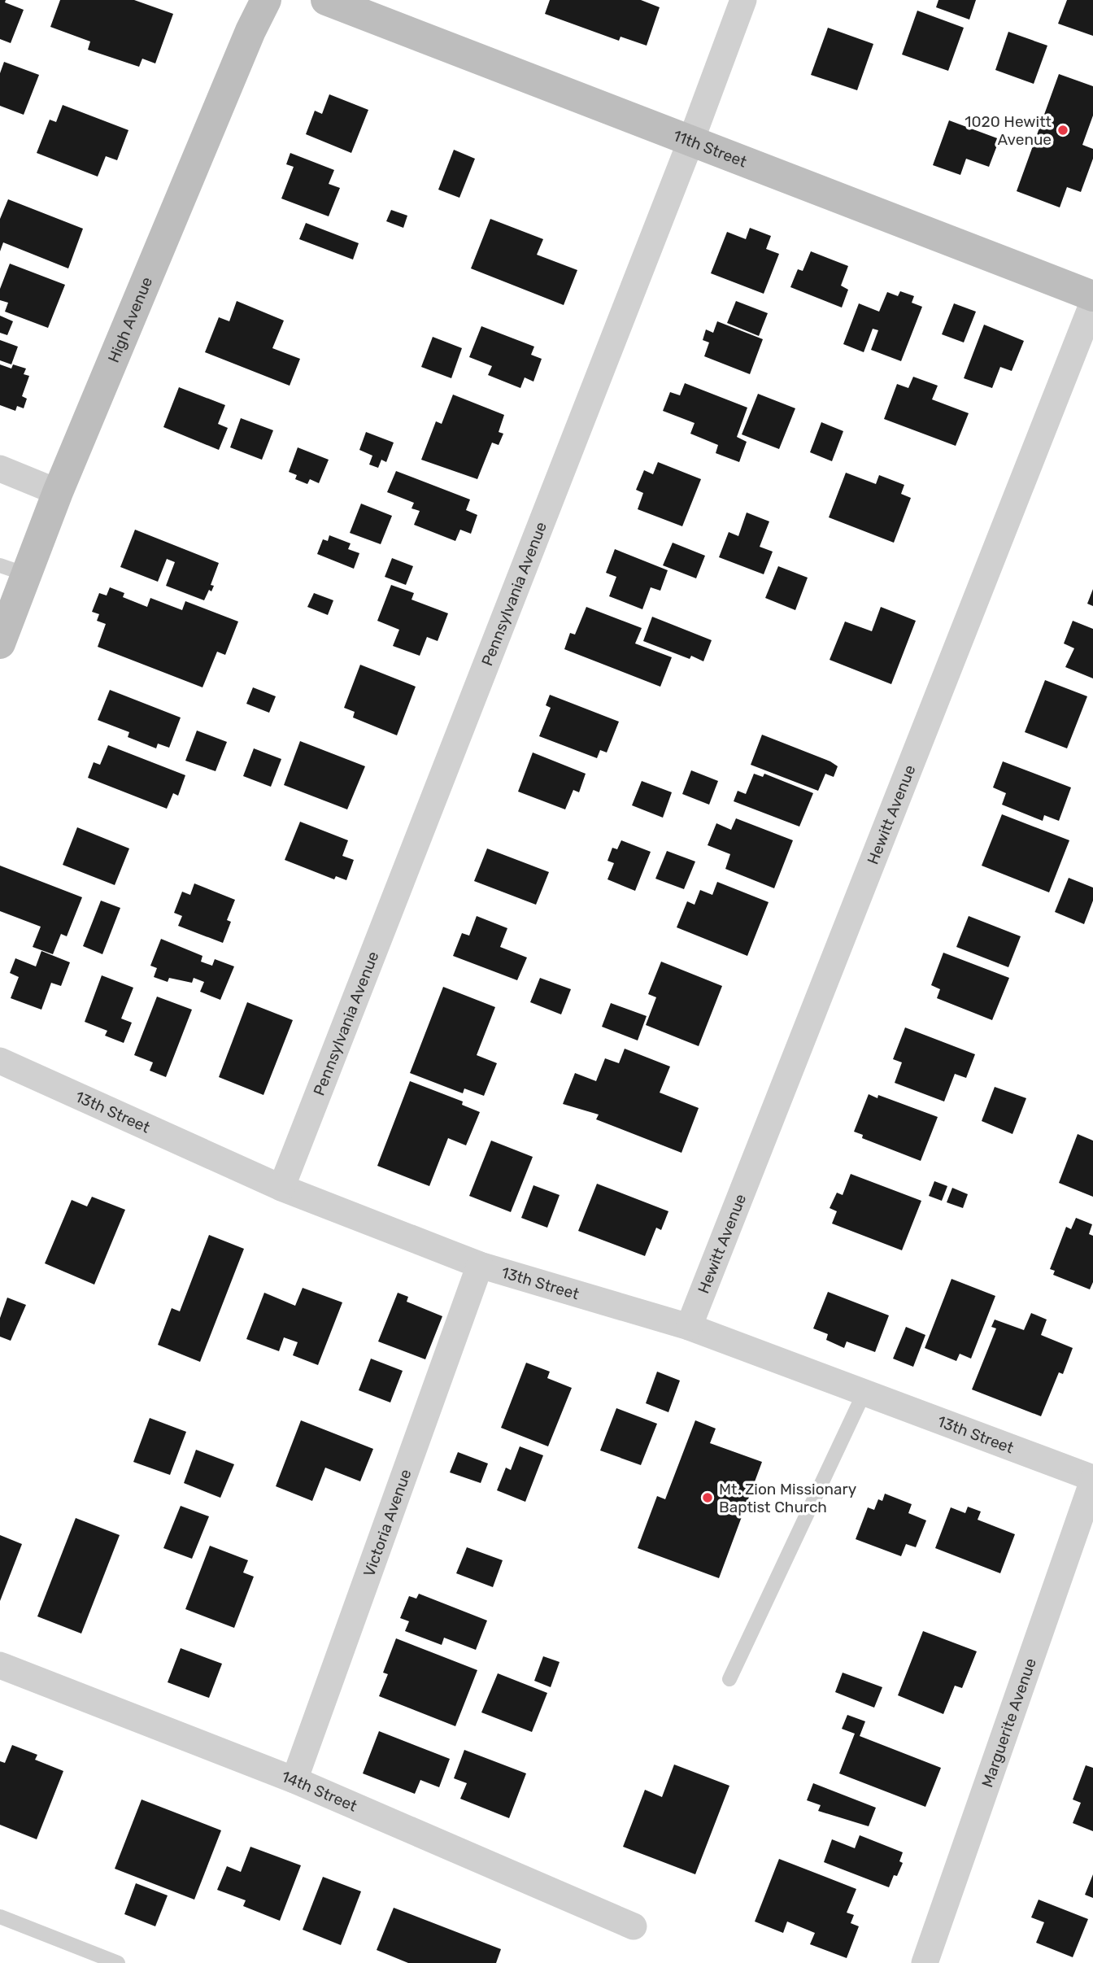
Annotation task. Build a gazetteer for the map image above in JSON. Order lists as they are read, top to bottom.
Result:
{
  "streets": {
    "main road": ["11th Street", "High Avenue"],
    "street": [
      "Pennsylvania Avenue",
      "Hewitt Avenue",
      "13th Street",
      "Victoria Avenue",
      "Marguerite Avenue",
      "14th Street"
    ]
  },
  "crossings": [
    ["11th Street", "Pennsylvania Avenue"],
    ["Pennsylvania Avenue", "13th Street"],
    ["Hewitt Avenue", "13th Street"],
    ["13th Street", "Victoria Avenue"],
    ["13th Street", "Marguerite Avenue"],
    ["Victoria Avenue", "14th Street"]
  ],
  "places": ["1020 Hewitt Avenue", "Mt. Zion Missionary Baptist Church"]
}
